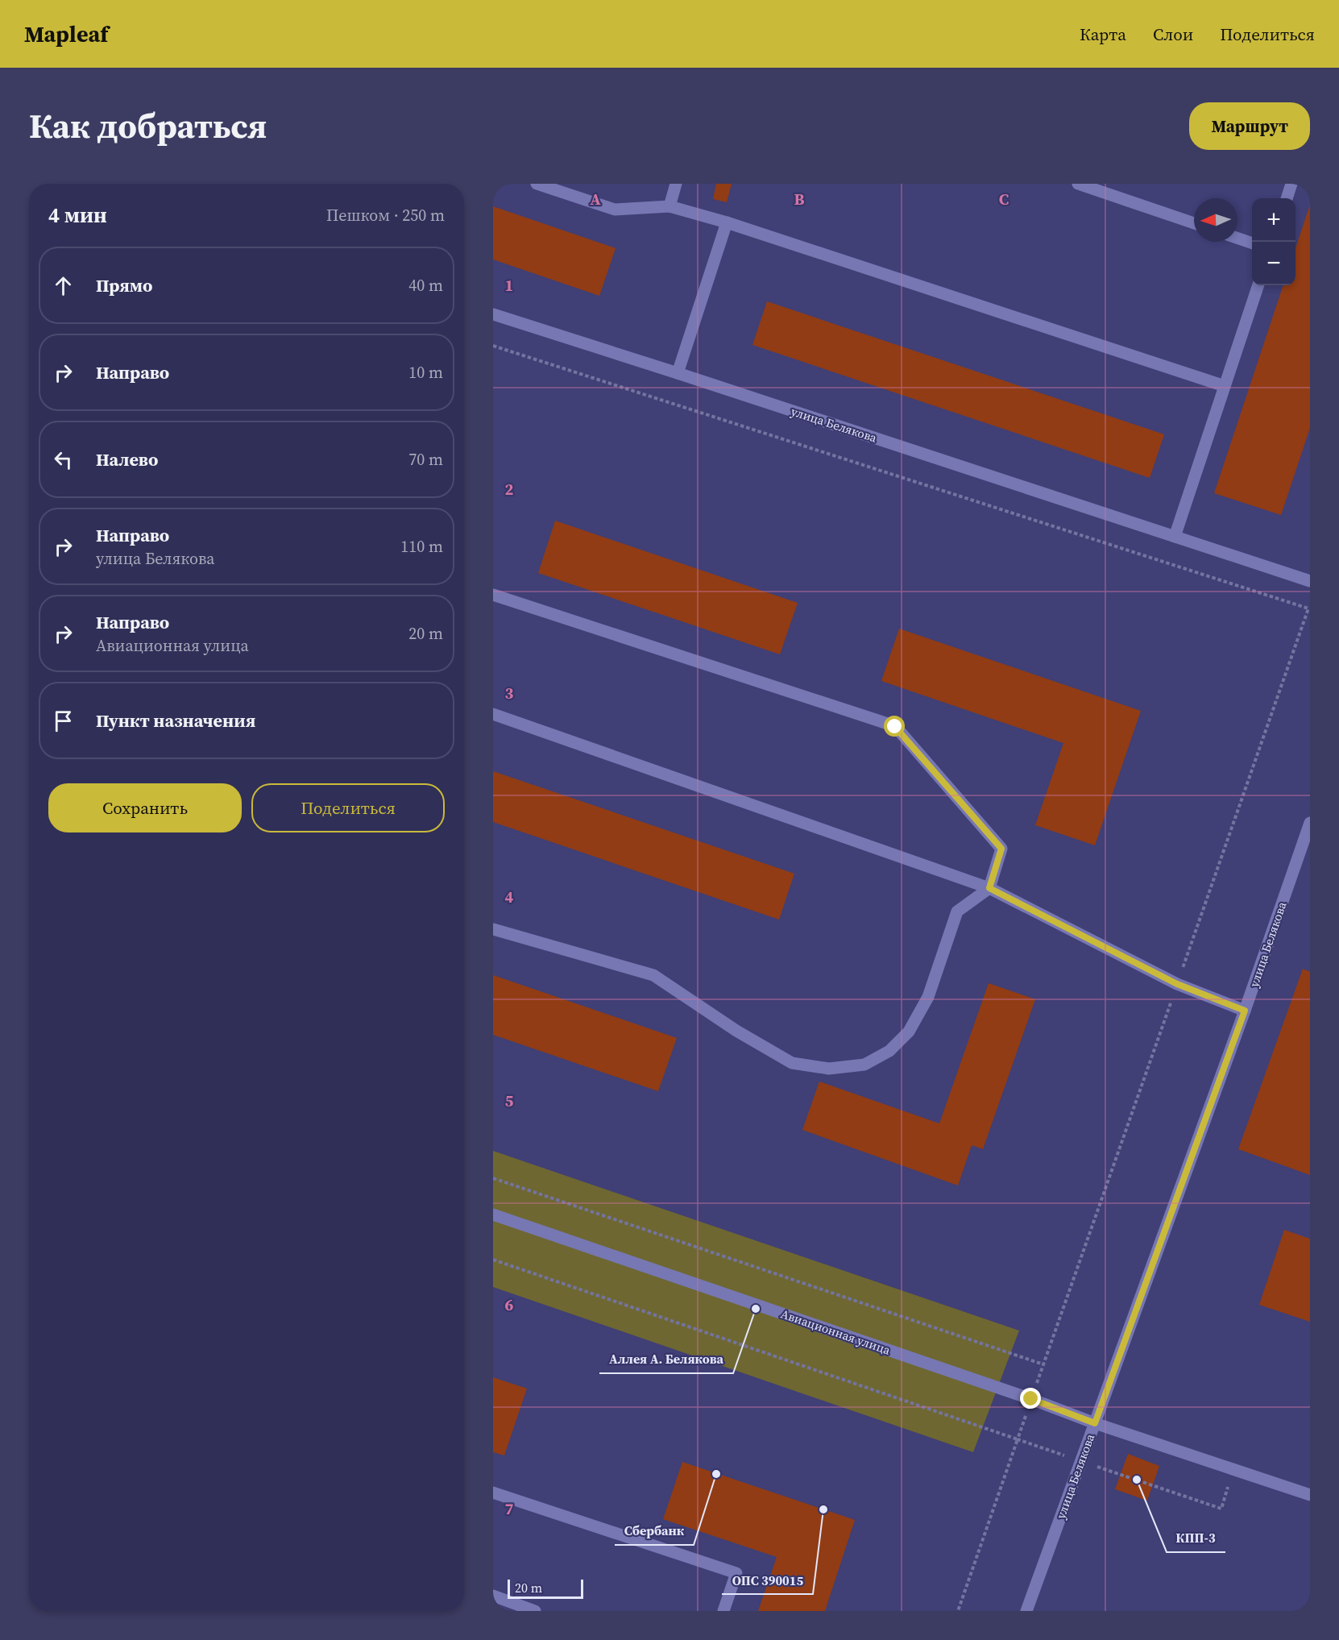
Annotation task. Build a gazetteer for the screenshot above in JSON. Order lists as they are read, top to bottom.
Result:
{
  "streets": {
    "street": ["улица Белякова", "Авиационная улица"]
  },
  "crossings": [
    ["улица Белякова", "Авиационная улица"]
  ],
  "places": [
    "Аллея А. Белякова",
    "Сбербанк",
    "КПП-3",
    "ОПС 390015"
  ],
  "scale_bar": "20 m",
  "north": "left",
  "page": {
    "header": "Mapleaf",
    "nav": ["Карта", "Слои", "Поделиться"],
    "title": "Как добраться",
    "buttons": [
      "Маршрут",
      ["Сохранить", "Поделиться"]
    ],
    "heading": ["4 мин", "Пешком · 250 m"],
    "map_buttons": ["+", "−"],
    "list": [
      ["Прямо", "40 m"],
      ["Направо", "10 m"],
      ["Налево", "70 m"],
      ["Направо", "улица Белякова", "110 m"],
      ["Направо", "Авиационная улица", "20 m"],
      "Пункт назначения"
    ],
    "scale": "20 m"
  },
  "grid": {
    "columns": ["A", "B", "C"],
    "rows": [
      "1",
      "2",
      "3",
      "4",
      "5",
      "6",
      "7"
    ]
  }
}
